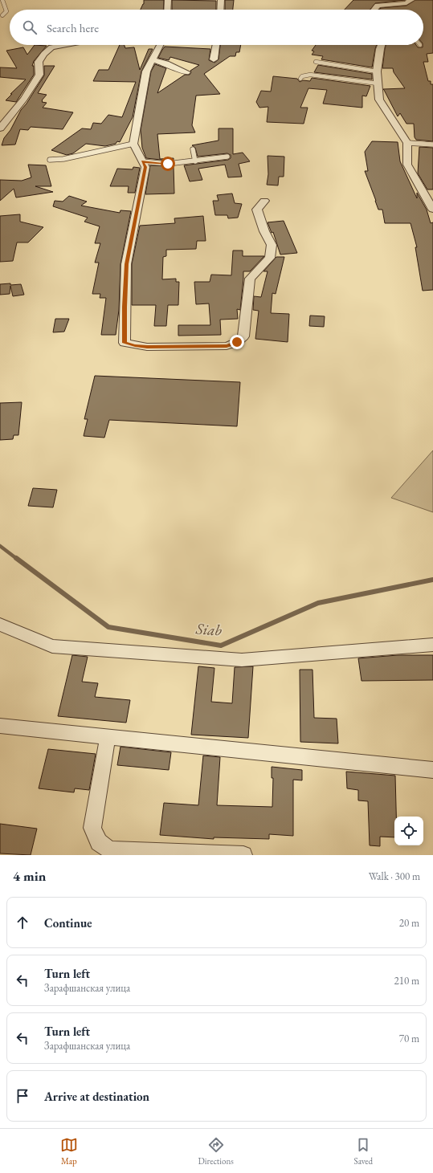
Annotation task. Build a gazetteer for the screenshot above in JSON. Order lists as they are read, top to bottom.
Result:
{
  "water": ["Siab"],
  "page": {
    "search": "Search here",
    "heading": ["4 min", "Walk · 300 m"],
    "list": [
      ["Continue", "20 m"],
      ["Turn left", "Зарафшанская улица", "210 m"],
      ["Turn left", "Зарафшанская улица", "70 m"],
      "Arrive at destination"
    ],
    "nav": ["Map", "Directions", "Saved"]
  }
}
